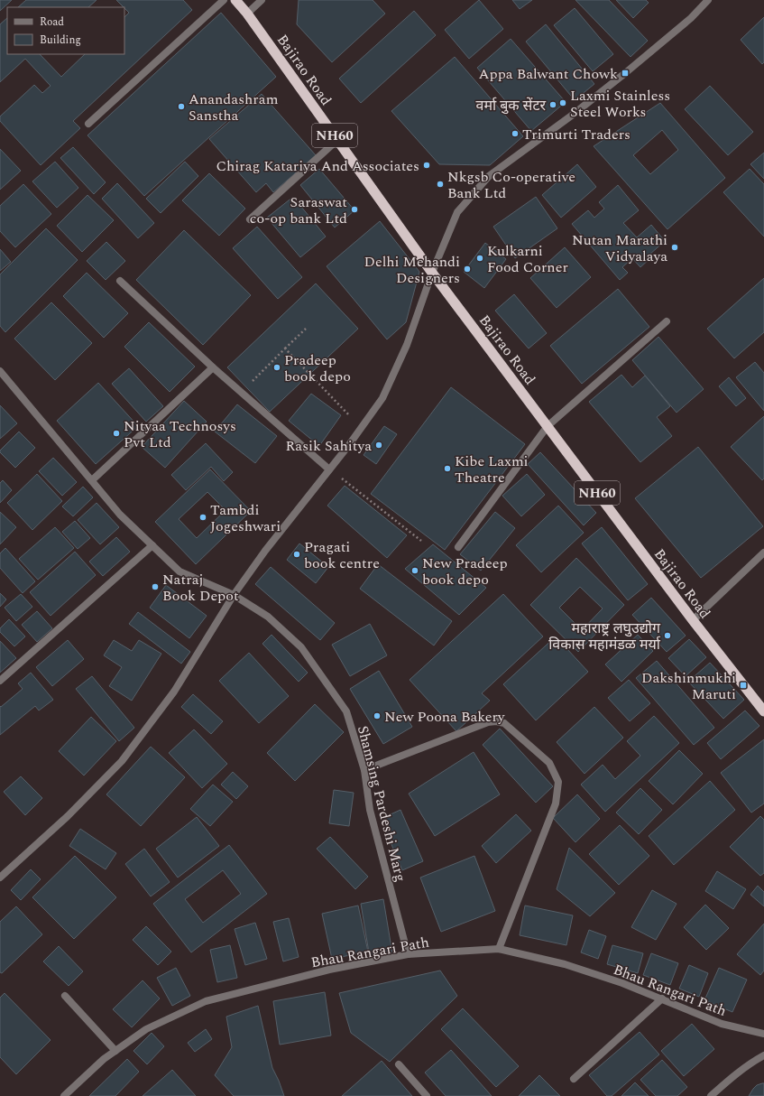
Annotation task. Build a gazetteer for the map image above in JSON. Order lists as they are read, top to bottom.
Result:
{
  "streets": {
    "highway": ["Bajirao Road", "NH60"],
    "street": ["Shamsing Pardeshi Marg", "Bhau Rangari Path"]
  },
  "crossings": [
    ["Shamsing Pardeshi Marg", "Bhau Rangari Path"]
  ],
  "places": {
    "transit": ["Appa Balwant Chowk", "Dakshinmukhi Maruti"],
    "other": [
      "Laxmi Stainless Steel Works",
      "वर्मा बुक सेंटर",
      "Anandashram Sanstha",
      "Trimurti Traders",
      "Chirag Katariya And Associates",
      "Nkgsb Co-operative Bank Ltd",
      "Saraswat co-op bank Ltd",
      "Nutan Marathi Vidyalaya",
      "Kulkarni Food Corner",
      "Delhi Mehandi Designers",
      "Pradeep book depo",
      "Nityaa Technosys Pvt Ltd",
      "Rasik Sahitya",
      "Kibe Laxmi Theatre",
      "Tambdi Jogeshwari",
      "Pragati book centre",
      "New Pradeep book depo",
      "Natraj Book Depot",
      "महाराष्ट्र लघुउद्योग विकास महामंडळ मर्या",
      "New Poona Bakery"
    ]
  },
  "legend": ["Road", "Building"]
}
